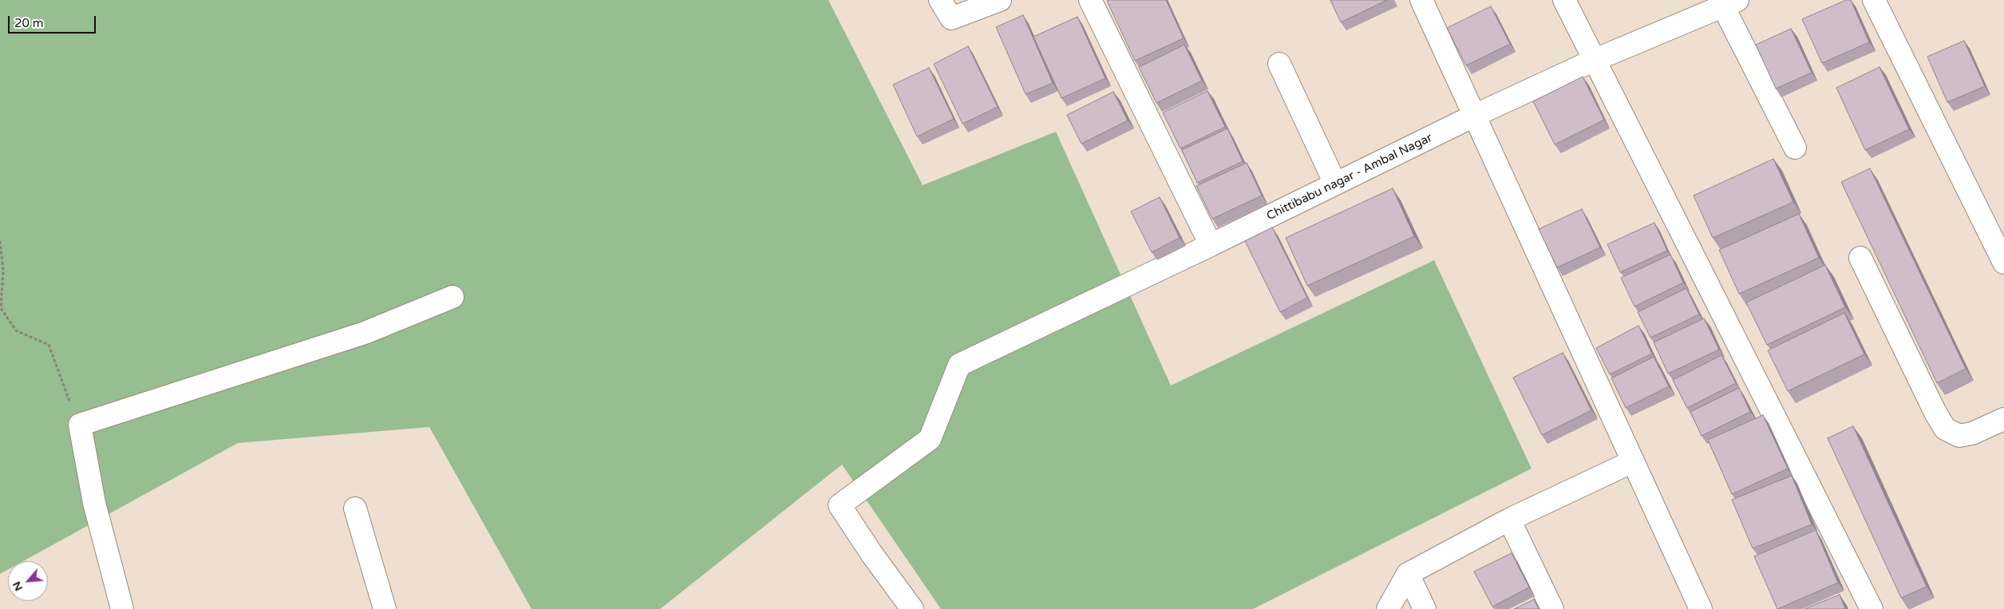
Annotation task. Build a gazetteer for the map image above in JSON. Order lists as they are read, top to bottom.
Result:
{
  "streets": {
    "street": ["Chittibabu nagar - Ambal Nagar"]
  },
  "scale_bar": "20 m",
  "north": "bottom left"
}
